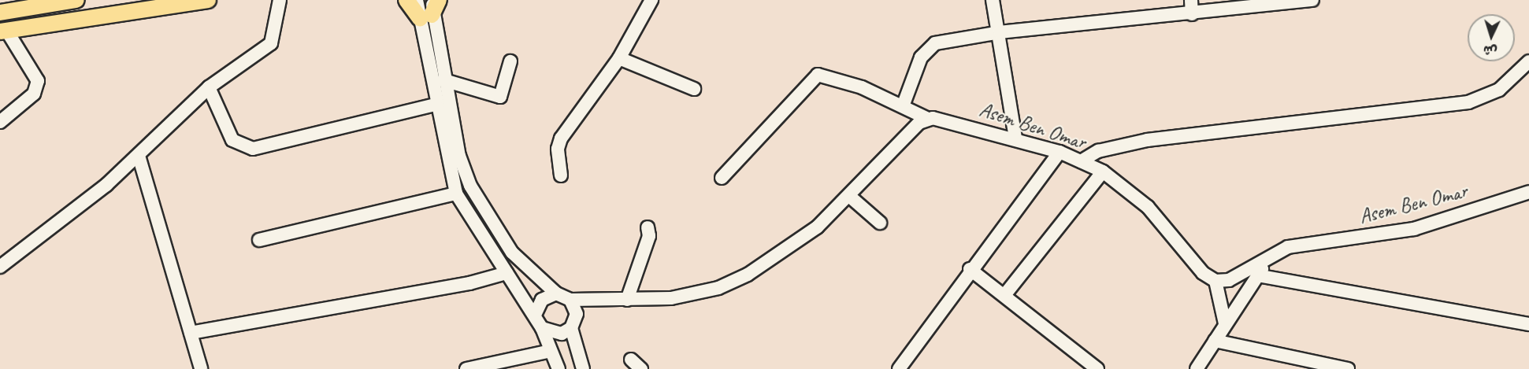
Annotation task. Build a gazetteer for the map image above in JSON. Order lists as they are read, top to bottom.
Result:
{
  "streets": {
    "street": ["Asem Ben Omar"]
  },
  "north": "bottom"
}
